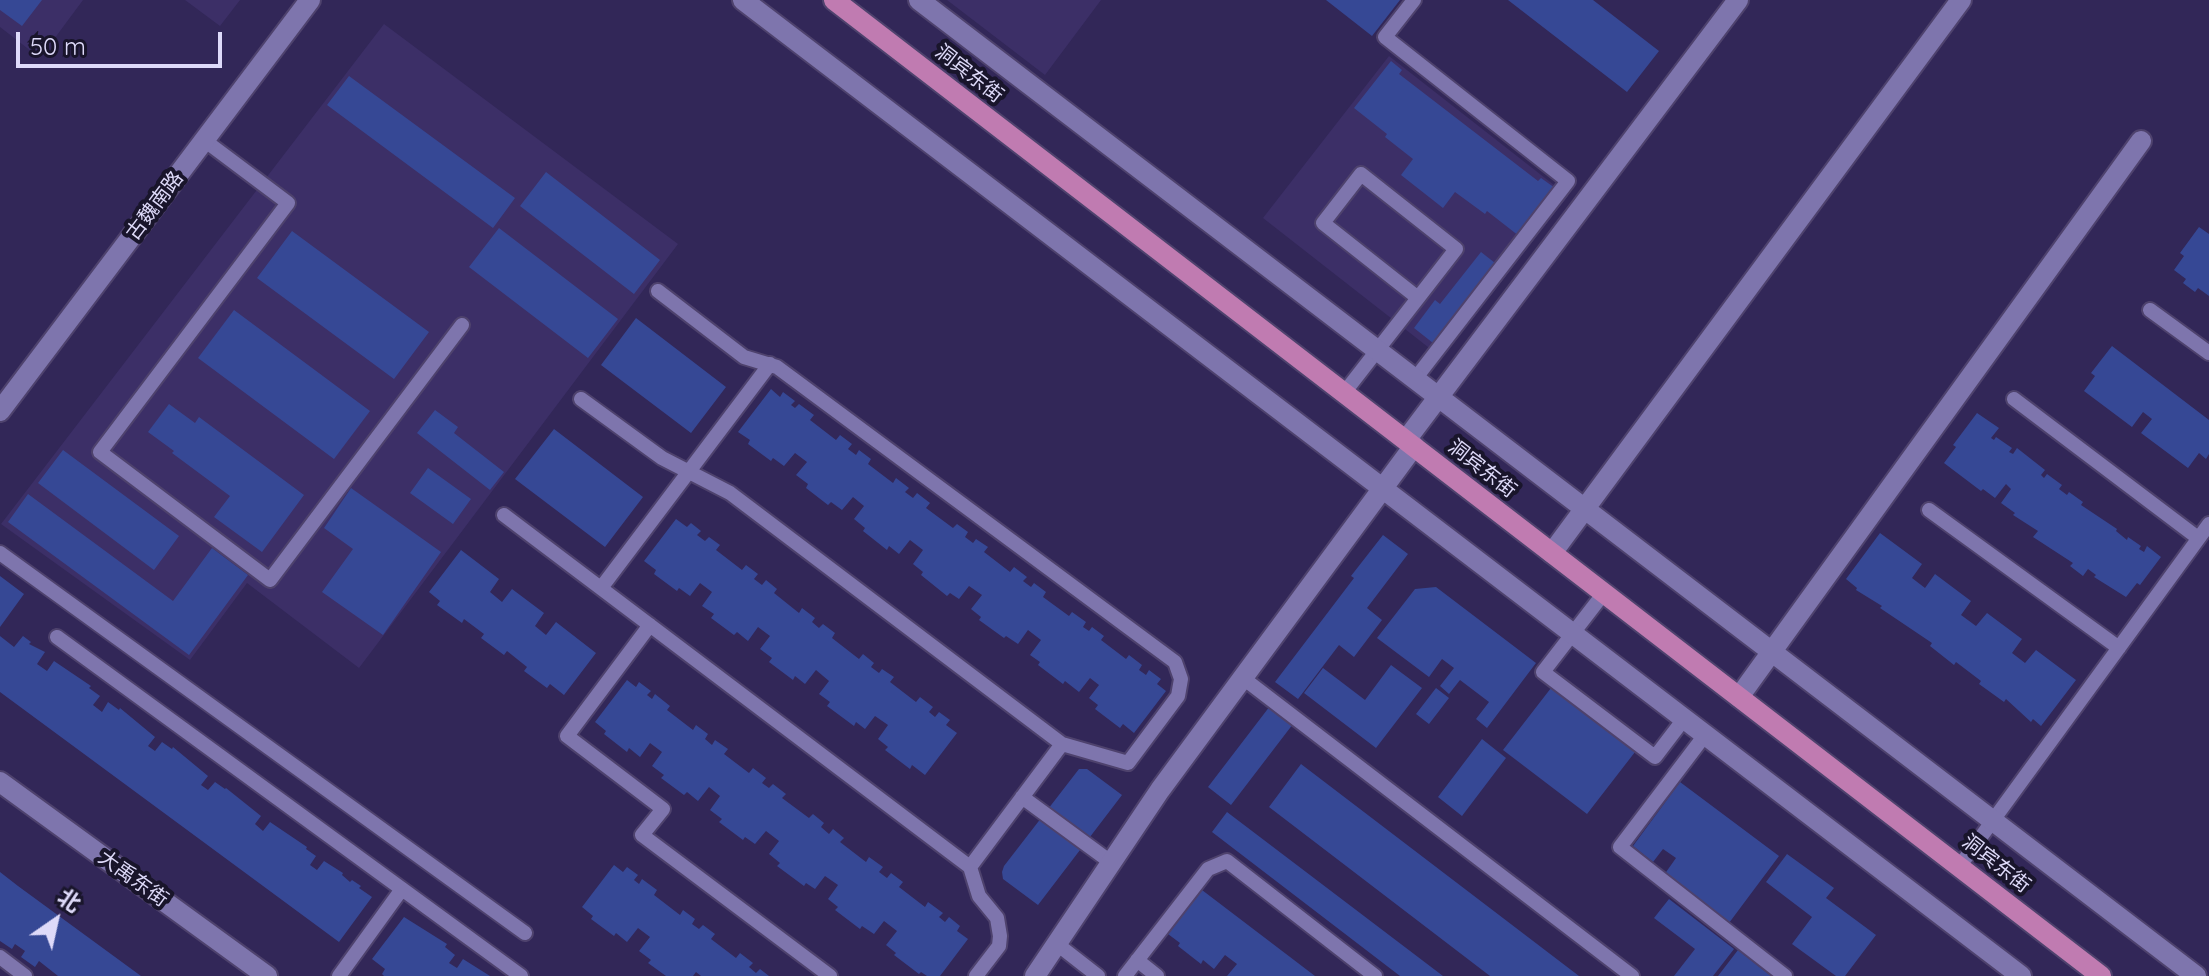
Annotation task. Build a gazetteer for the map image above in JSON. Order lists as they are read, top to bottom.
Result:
{
  "streets": {
    "main road": ["洞宾东街"],
    "street": ["古魏南路", "大禹东街"]
  },
  "scale_bar": "50 m",
  "north": "top right"
}
